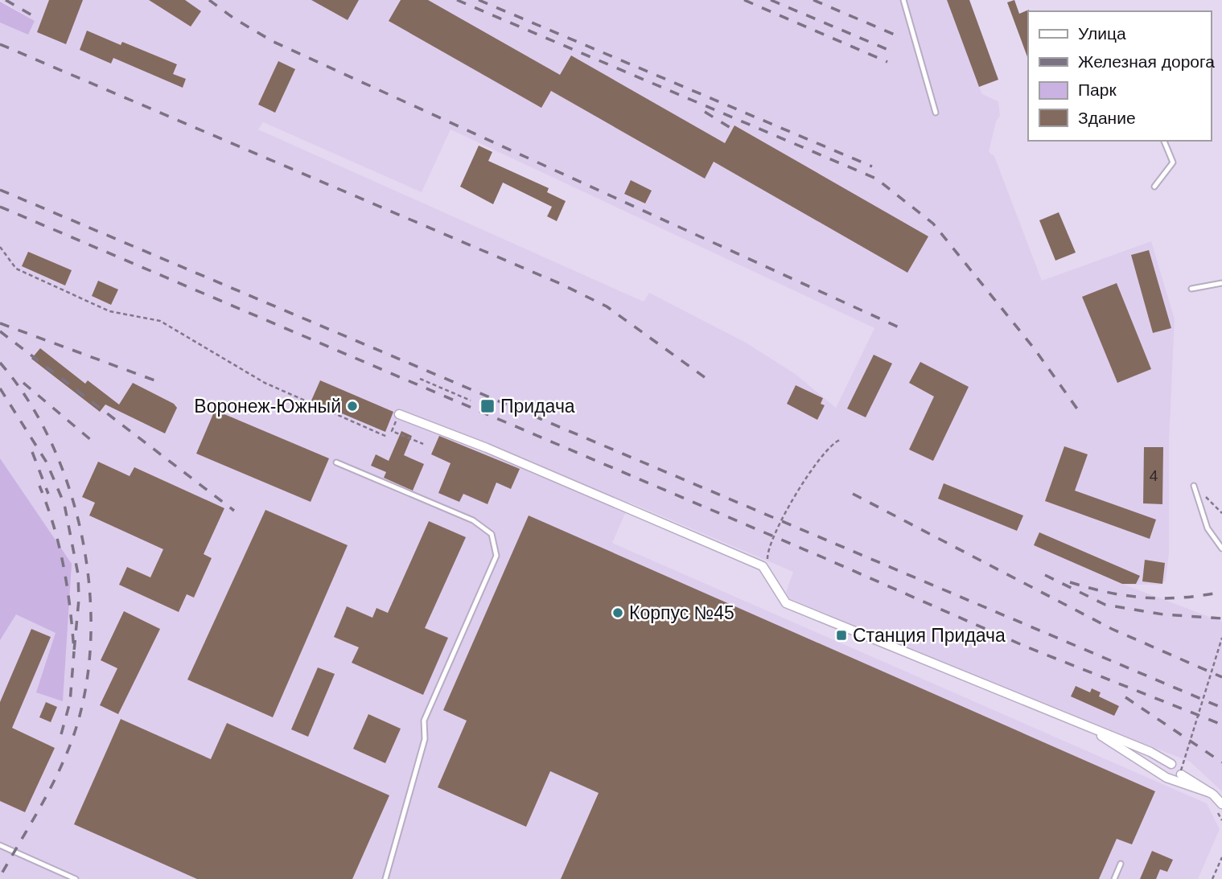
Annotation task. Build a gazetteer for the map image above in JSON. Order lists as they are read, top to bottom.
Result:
{
  "places": {
    "other": ["Воронеж-Южный", "Корпус №45"],
    "transit": ["Придача", "Станция Придача"]
  },
  "house_numbers": ["4"],
  "legend": [
    "Улица",
    "Железная дорога",
    "Парк",
    "Здание"
  ]
}
